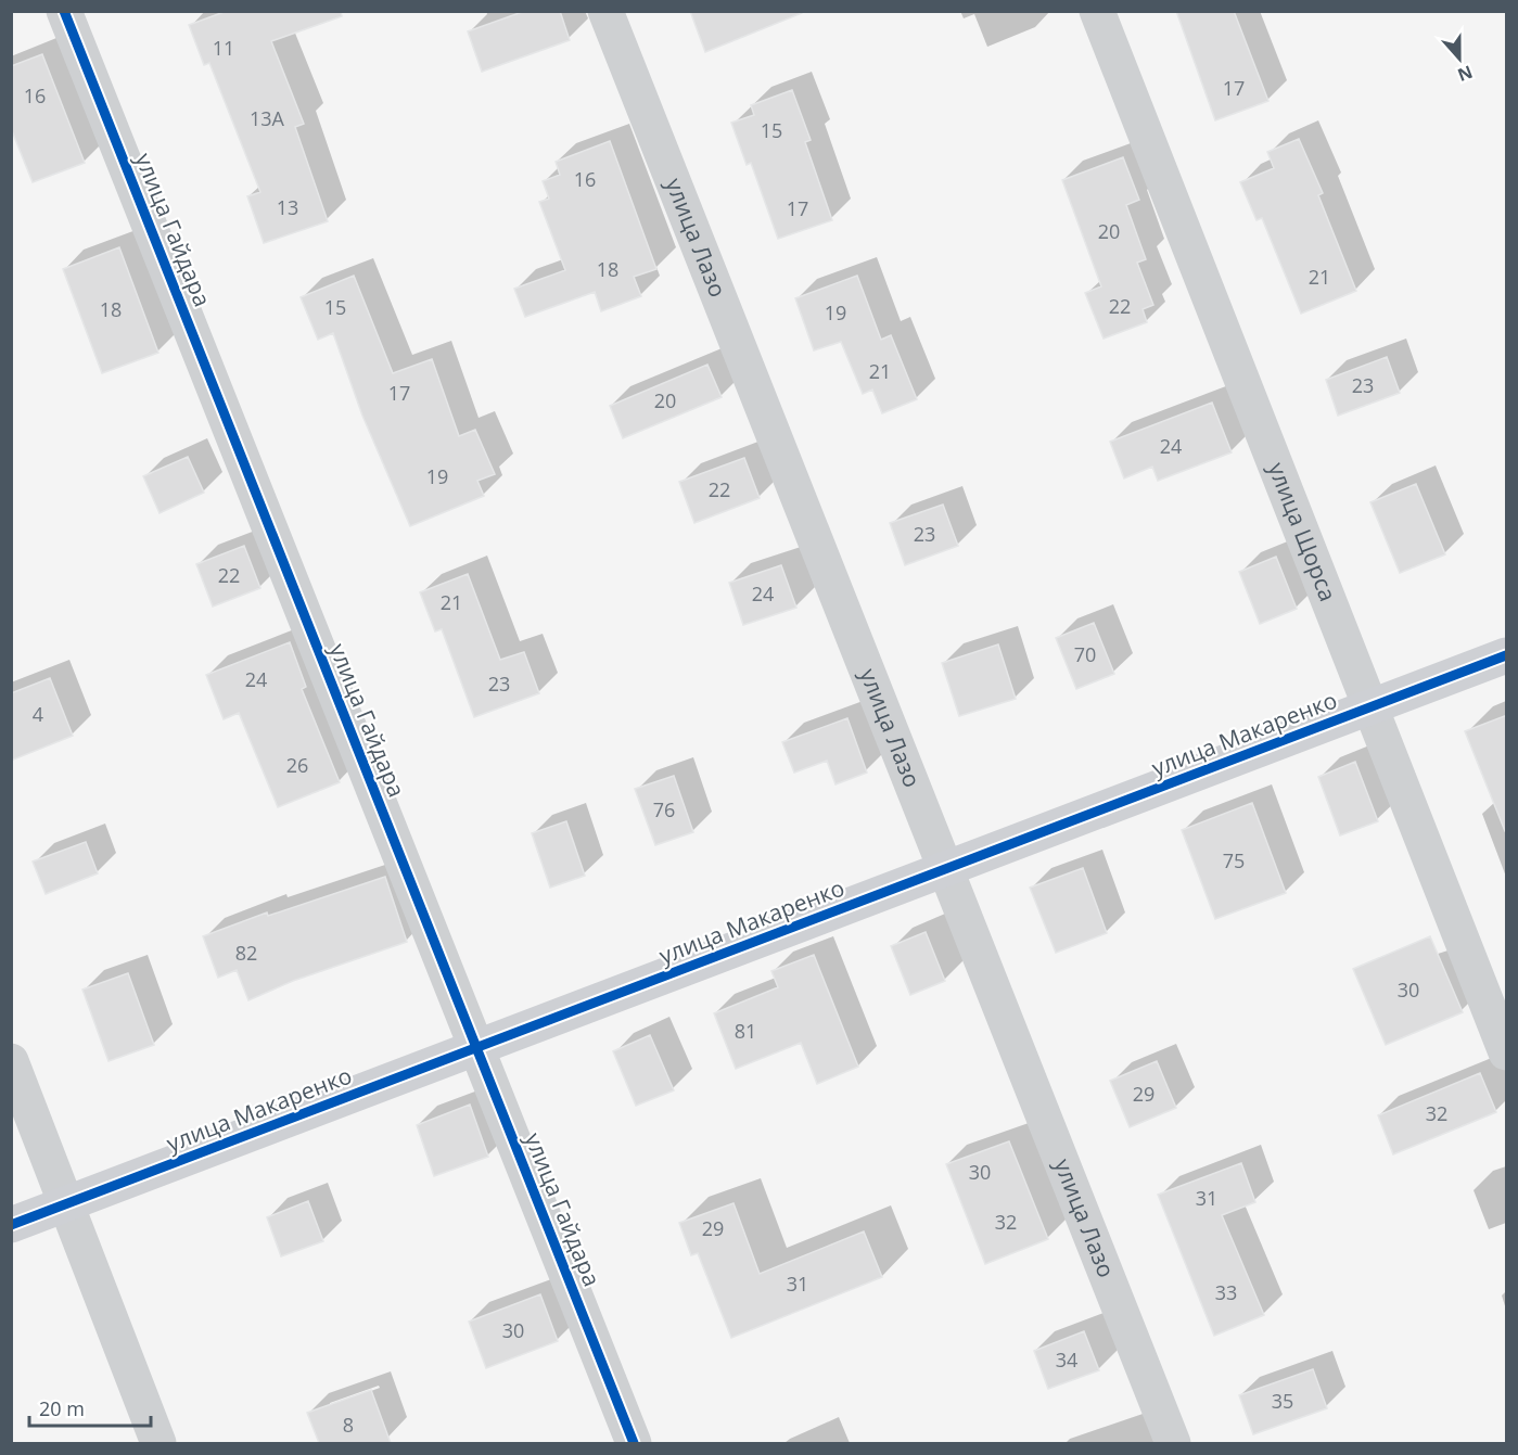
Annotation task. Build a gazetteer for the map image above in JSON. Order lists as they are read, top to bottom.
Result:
{
  "streets": {
    "street": [
      "улица Гайдара",
      "улица Лазо",
      "улица Щорса",
      "улица Макаренко"
    ]
  },
  "crossings": [
    ["улица Гайдара", "улица Макаренко"],
    ["улица Лазо", "улица Макаренко"],
    ["улица Щорса", "улица Макаренко"]
  ],
  "house_numbers": [
    "11",
    "17",
    "16",
    "13А",
    "15",
    "16",
    "13",
    "17",
    "20",
    "18",
    "21",
    "22",
    "15",
    "18",
    "19",
    "21",
    "23",
    "17",
    "20",
    "24",
    "19",
    "22",
    "23",
    "22",
    "24",
    "21",
    "70",
    "24",
    "23",
    "4",
    "26",
    "76",
    "75",
    "82",
    "30",
    "81",
    "29",
    "32",
    "30",
    "31",
    "32",
    "29",
    "31",
    "33",
    "30",
    "34",
    "35",
    "8"
  ],
  "scale_bar": "20 m",
  "north": "bottom"
}
